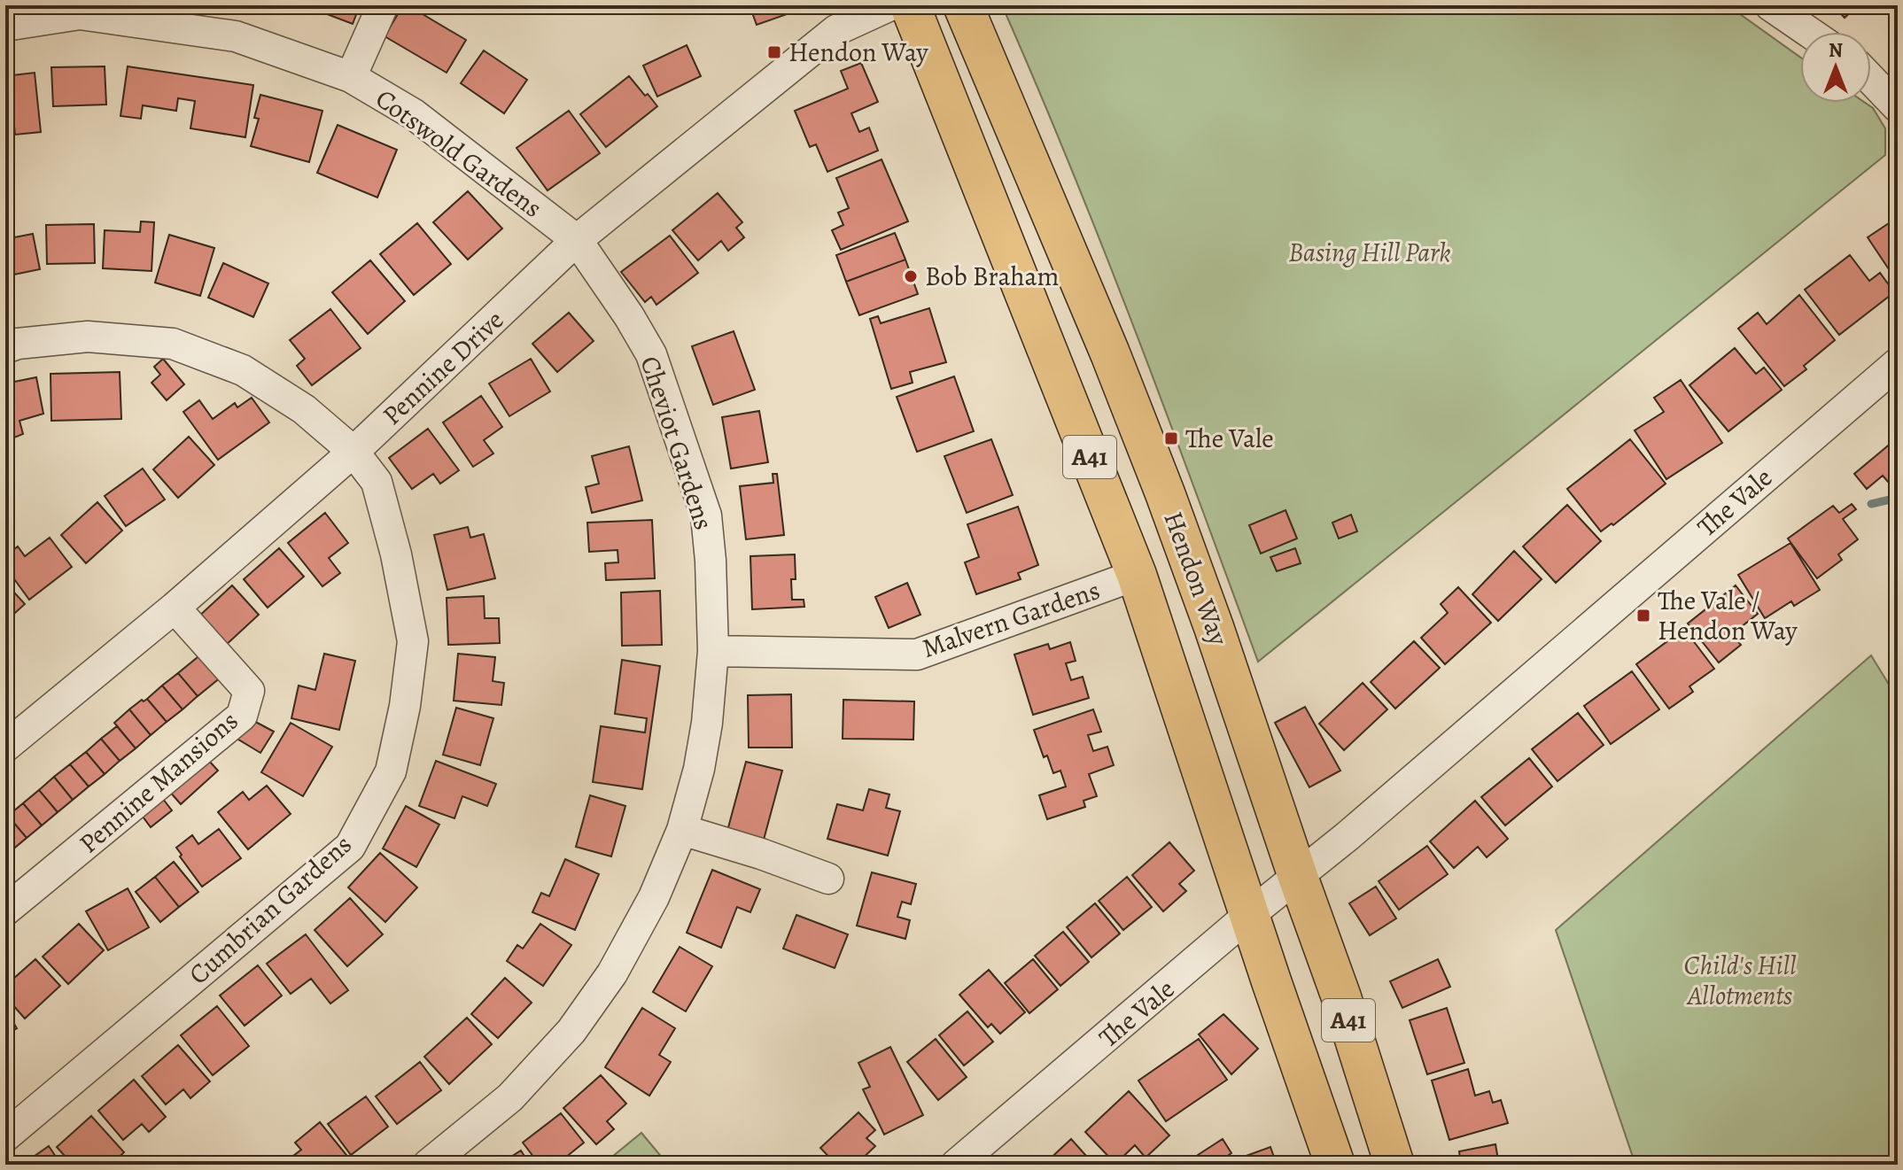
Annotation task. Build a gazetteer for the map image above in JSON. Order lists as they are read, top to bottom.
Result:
{
  "streets": {
    "highway": ["A41", "Hendon Way"],
    "street": [
      "Cotswold Gardens",
      "Pennine Drive",
      "Cheviot Gardens",
      "The Vale",
      "Malvern Gardens",
      "Pennine Mansions",
      "Cumbrian Gardens"
    ]
  },
  "crossings": [
    ["Cotswold Gardens", "Pennine Drive"],
    ["Cotswold Gardens", "Cheviot Gardens"],
    ["Pennine Drive", "Cheviot Gardens"],
    ["Pennine Drive", "Pennine Mansions"],
    ["Pennine Drive", "Cumbrian Gardens"],
    ["Cheviot Gardens", "Malvern Gardens"],
    ["The Vale", "Hendon Way"],
    ["Hendon Way", "Malvern Gardens"]
  ],
  "parks": ["Basing Hill Park", "Child's Hill Allotments"],
  "places": {
    "transit": ["Hendon Way", "The Vale", "The Vale / Hendon Way"],
    "other": ["Bob Braham"]
  },
  "north": "top"
}
